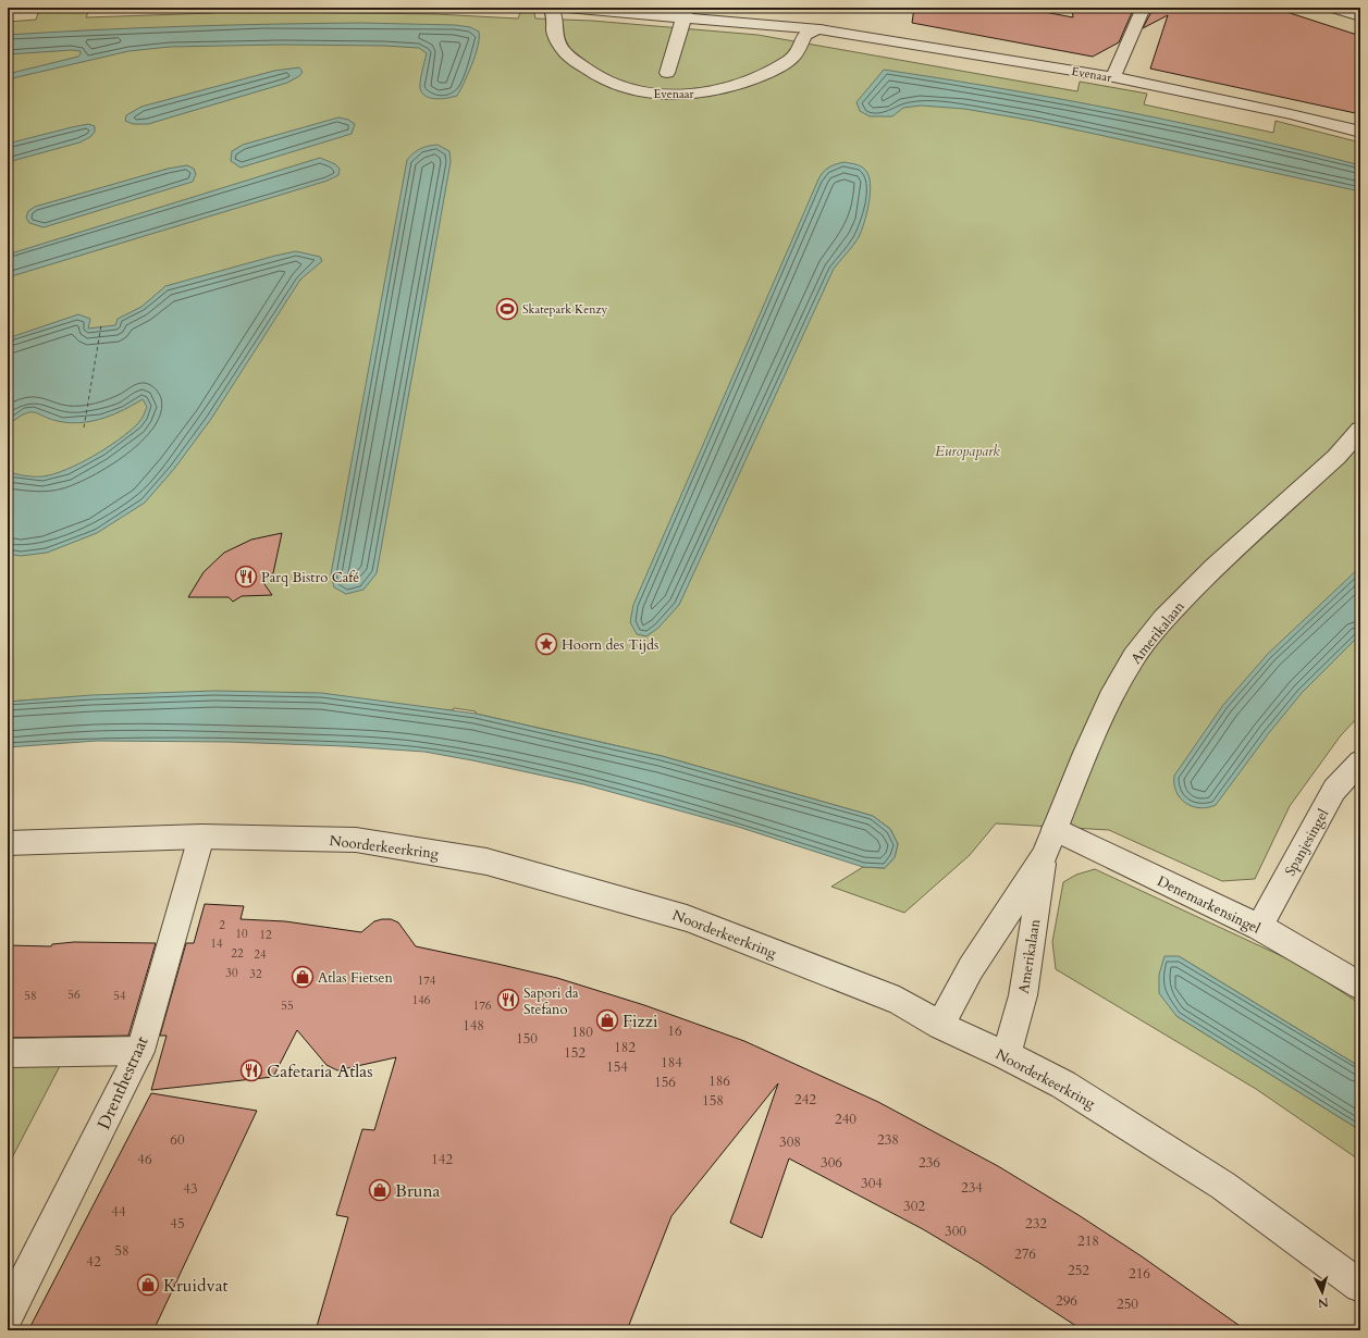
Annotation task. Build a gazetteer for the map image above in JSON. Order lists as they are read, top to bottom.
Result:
{
  "streets": {
    "street": [
      "Evenaar",
      "Amerikalaan",
      "Spanjesingel",
      "Noorderkeerkring",
      "Denemarkensingel",
      "Drenthestraat"
    ]
  },
  "crossings": [
    ["Amerikalaan", "Noorderkeerkring"],
    ["Amerikalaan", "Denemarkensingel"],
    ["Spanjesingel", "Denemarkensingel"],
    ["Noorderkeerkring", "Drenthestraat"]
  ],
  "parks": ["Europapark"],
  "places": {
    "sports": ["Skatepark Kenzy"],
    "restaurant": ["Parq Bistro Café", "Sapori da Stefano", "Cafetaria Atlas"],
    "place": ["Hoorn des Tijds"],
    "shop": [
      "Atlas Fietsen",
      "Fizzi",
      "Bruna",
      "Kruidvat"
    ]
  },
  "house_numbers": [
    "2",
    "10",
    "12",
    "14",
    "22",
    "24",
    "30",
    "32",
    "174",
    "56",
    "58",
    "54",
    "146",
    "55",
    "176",
    "148",
    "16",
    "180",
    "150",
    "182",
    "152",
    "184",
    "154",
    "186",
    "156",
    "242",
    "158",
    "240",
    "60",
    "238",
    "308",
    "46",
    "142",
    "306",
    "236",
    "304",
    "234",
    "43",
    "302",
    "44",
    "45",
    "232",
    "300",
    "218",
    "58",
    "276",
    "42",
    "252",
    "216",
    "296",
    "250"
  ],
  "north": "bottom"
}
